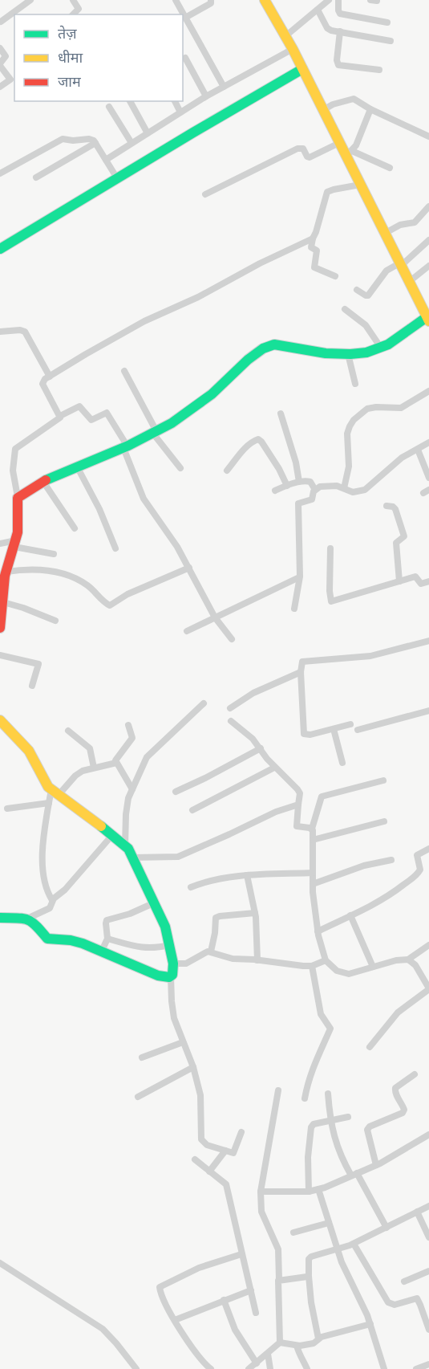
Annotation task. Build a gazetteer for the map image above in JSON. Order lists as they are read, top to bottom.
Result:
{
  "legend": ["तेज़", "धीमा", "जाम"]
}
